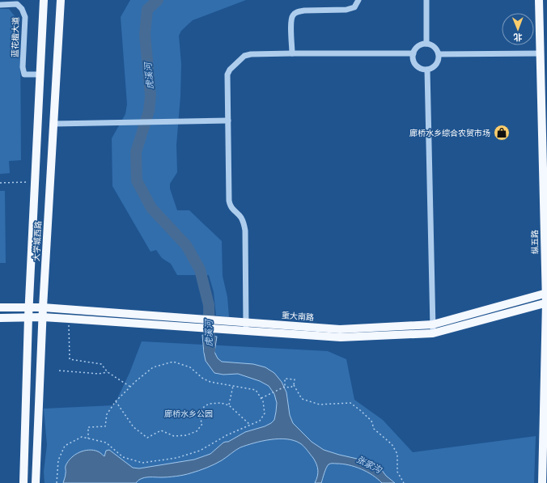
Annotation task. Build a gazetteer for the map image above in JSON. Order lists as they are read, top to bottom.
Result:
{
  "streets": {
    "main road": ["大学城西路", "纵五路", "重大南路"],
    "street": ["蓝花楹大道"]
  },
  "crossings": [
    ["蓝花楹大道", "大学城西路"],
    ["大学城西路", "重大南路"],
    ["纵五路", "重大南路"]
  ],
  "water": ["虎溪河", "张家沟"],
  "parks": ["廊桥水乡公园"],
  "places": {
    "shop": ["廊桥水乡综合农贸市场"]
  },
  "north": "bottom"
}
